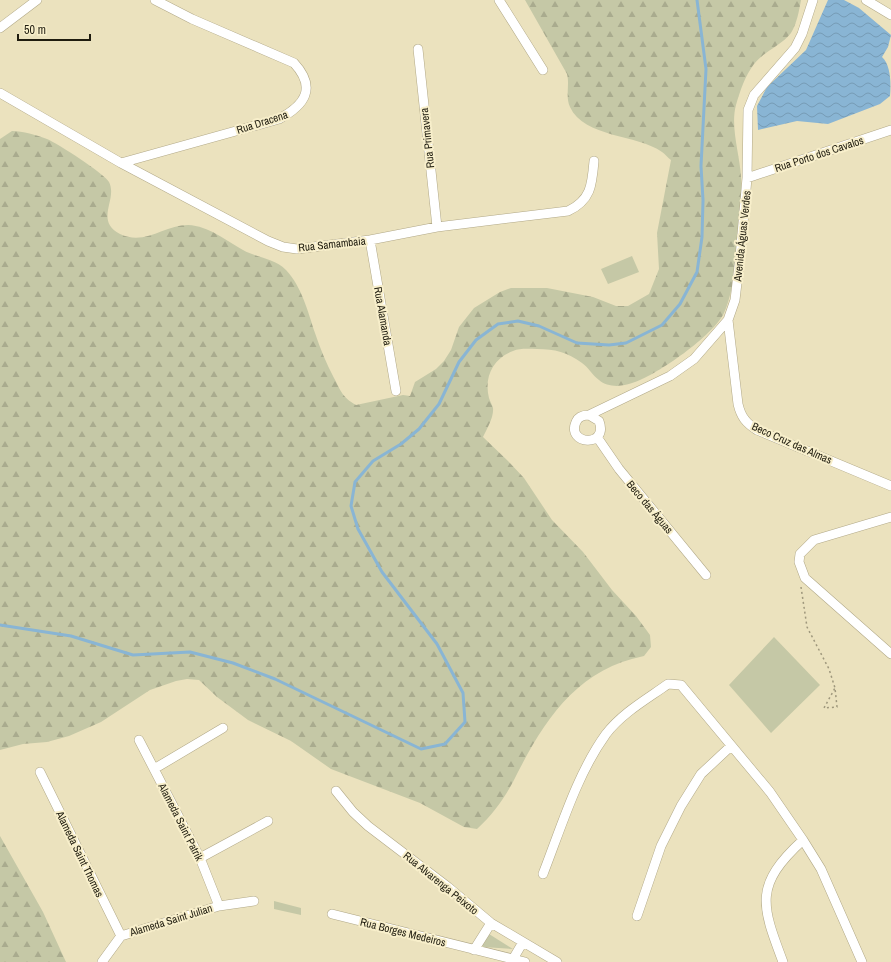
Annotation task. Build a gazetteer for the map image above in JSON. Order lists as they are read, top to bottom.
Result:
{
  "streets": {
    "street": [
      "Rua Dracena",
      "Rua Primavera",
      "Rua Porto dos Cavalos",
      "Avenida Águas Verdes",
      "Rua Samambaia",
      "Rua Alamanda",
      "Beco Cruz das Almas",
      "Beco das Águas",
      "Alameda Saint Patrik",
      "Alameda Saint Thomas",
      "Rua Alvarenga Peixoto",
      "Alameda Saint Julian",
      "Rua Borges Medeiros"
    ]
  },
  "crossings": [
    ["Rua Dracena", "Rua Samambaia"],
    ["Rua Primavera", "Rua Samambaia"],
    ["Rua Porto dos Cavalos", "Avenida Águas Verdes"],
    ["Avenida Águas Verdes", "Beco Cruz das Almas"],
    ["Avenida Águas Verdes", "Beco das Águas"],
    ["Rua Samambaia", "Rua Alamanda"],
    ["Alameda Saint Patrik", "Alameda Saint Julian"],
    ["Alameda Saint Thomas", "Alameda Saint Julian"]
  ],
  "scale_bar": "50 m"
}
